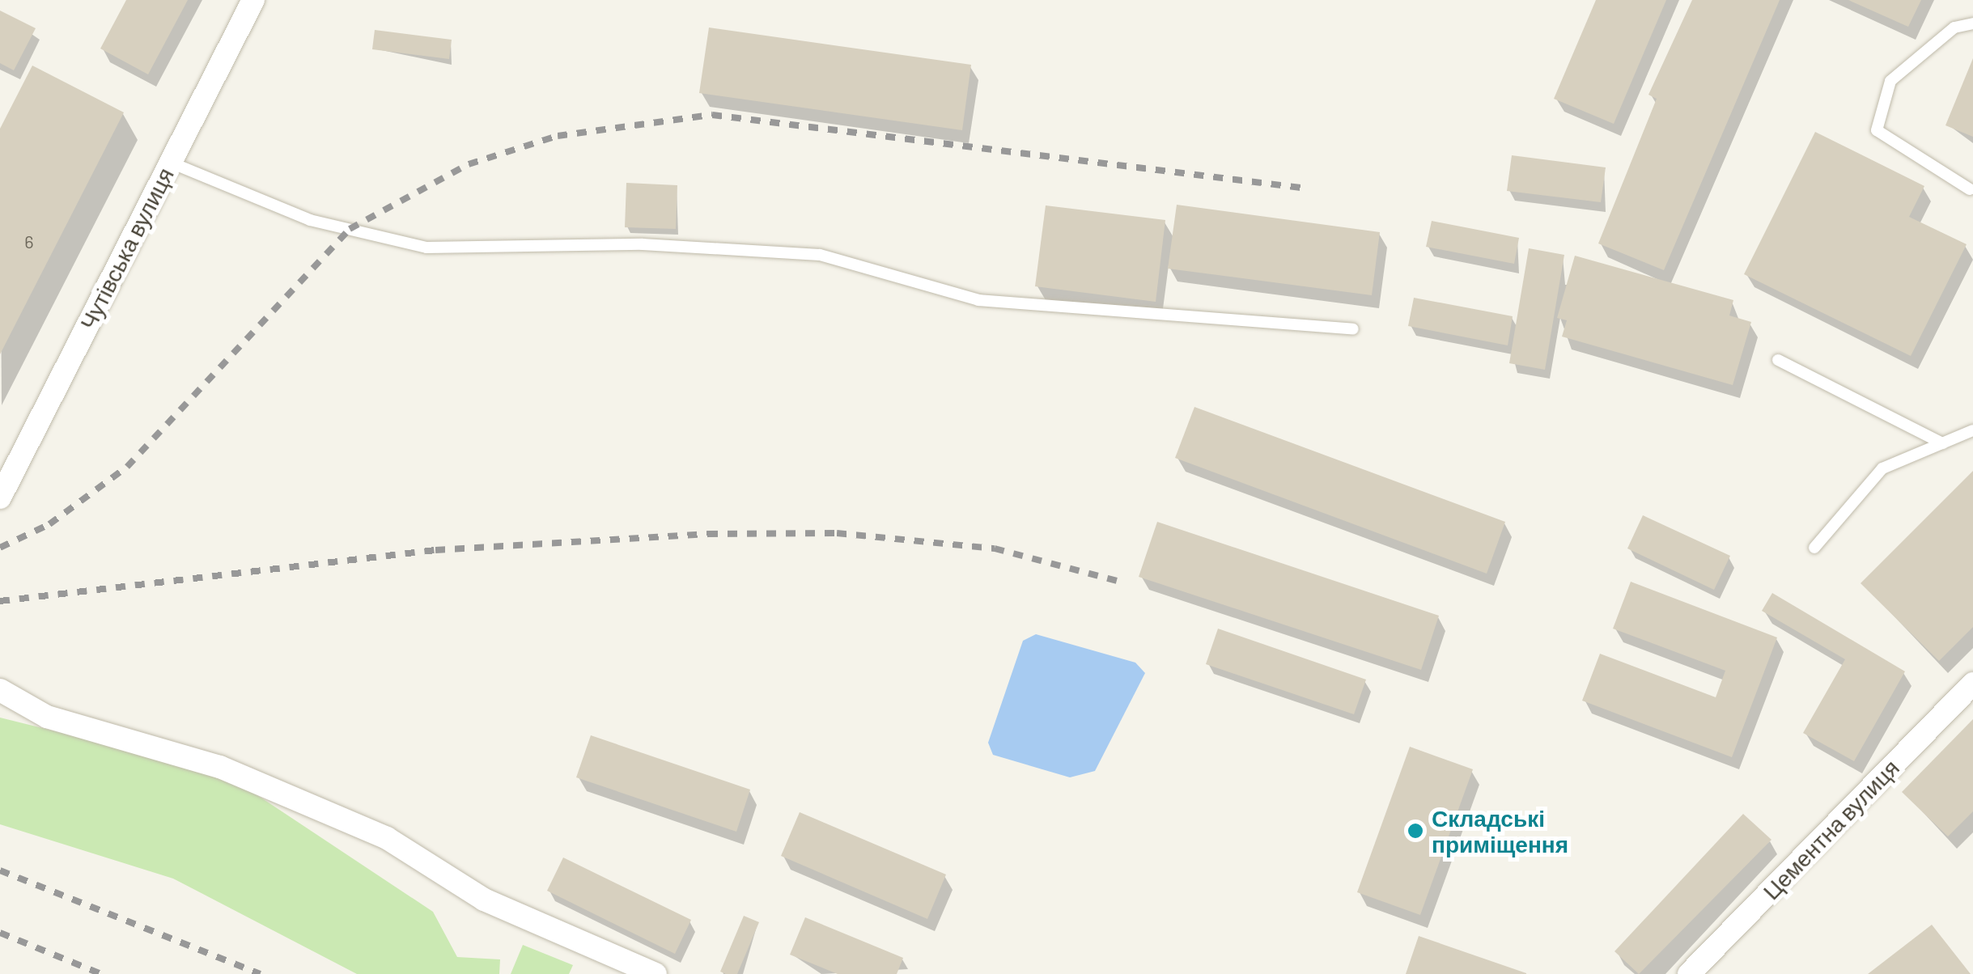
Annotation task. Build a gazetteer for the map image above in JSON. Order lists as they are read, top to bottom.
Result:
{
  "streets": {
    "street": ["Чутівська вулиця", "Цементна вулиця"]
  },
  "places": ["Складські приміщення"],
  "house_numbers": ["6"]
}
